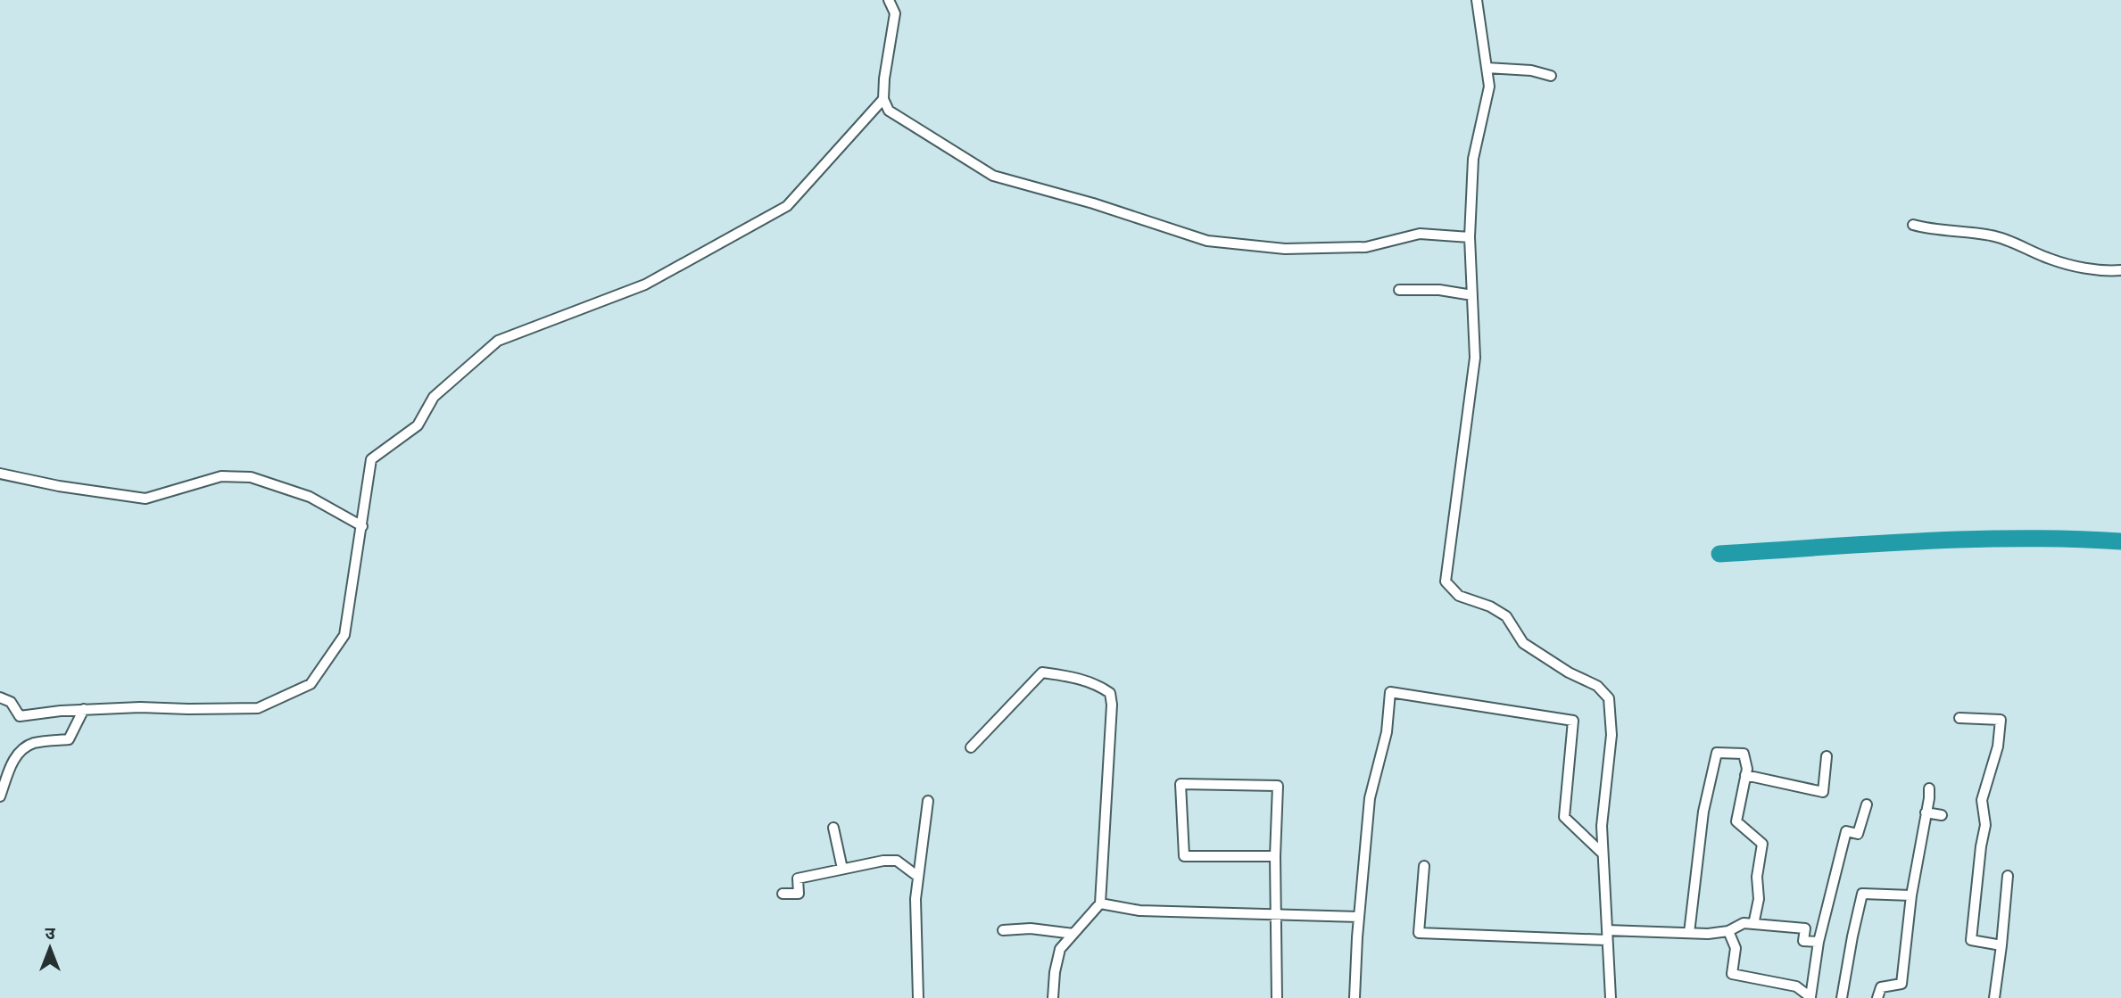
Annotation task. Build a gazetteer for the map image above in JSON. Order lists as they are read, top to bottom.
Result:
{
  "north": "top"
}
